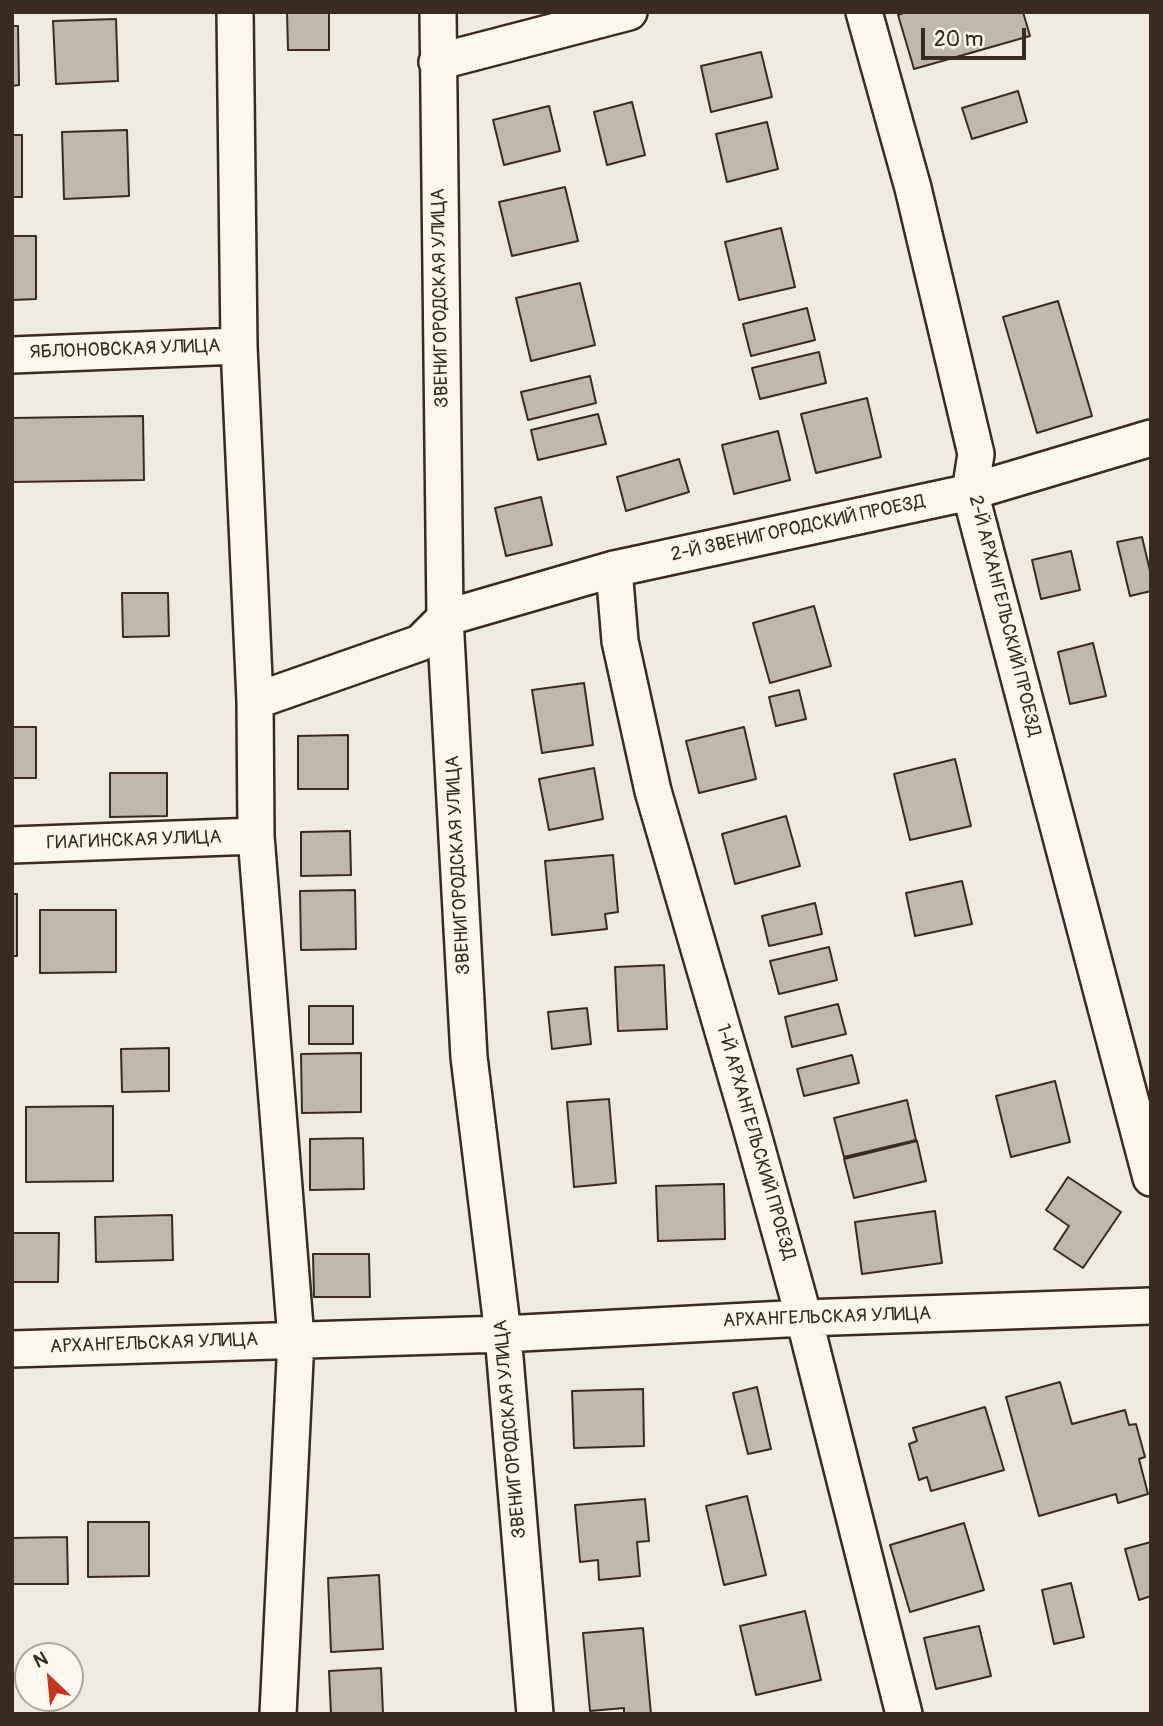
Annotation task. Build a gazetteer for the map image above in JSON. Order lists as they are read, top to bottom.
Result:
{
  "streets": {
    "street": [
      "ЗВЕНИГОРОДСКАЯ УЛИЦА",
      "ЯБЛОНОВСКАЯ УЛИЦА",
      "2-Й ЗВЕНИГОРОДСКИЙ ПРОЕЗД",
      "2-Й АРХАНГЕЛЬСКИЙ ПРОЕЗД",
      "ГИАГИНСКАЯ УЛИЦА",
      "1-Й АРХАНГЕЛЬСКИЙ ПРОЕЗД",
      "АРХАНГЕЛЬСКАЯ УЛИЦА"
    ]
  },
  "crossings": [
    ["ЗВЕНИГОРОДСКАЯ УЛИЦА", "2-Й ЗВЕНИГОРОДСКИЙ ПРОЕЗД"],
    ["ЗВЕНИГОРОДСКАЯ УЛИЦА", "АРХАНГЕЛЬСКАЯ УЛИЦА"],
    ["2-Й ЗВЕНИГОРОДСКИЙ ПРОЕЗД", "2-Й АРХАНГЕЛЬСКИЙ ПРОЕЗД"],
    ["2-Й ЗВЕНИГОРОДСКИЙ ПРОЕЗД", "1-Й АРХАНГЕЛЬСКИЙ ПРОЕЗД"],
    ["1-Й АРХАНГЕЛЬСКИЙ ПРОЕЗД", "АРХАНГЕЛЬСКАЯ УЛИЦА"]
  ],
  "scale_bar": "20 m",
  "north": "top left"
}
